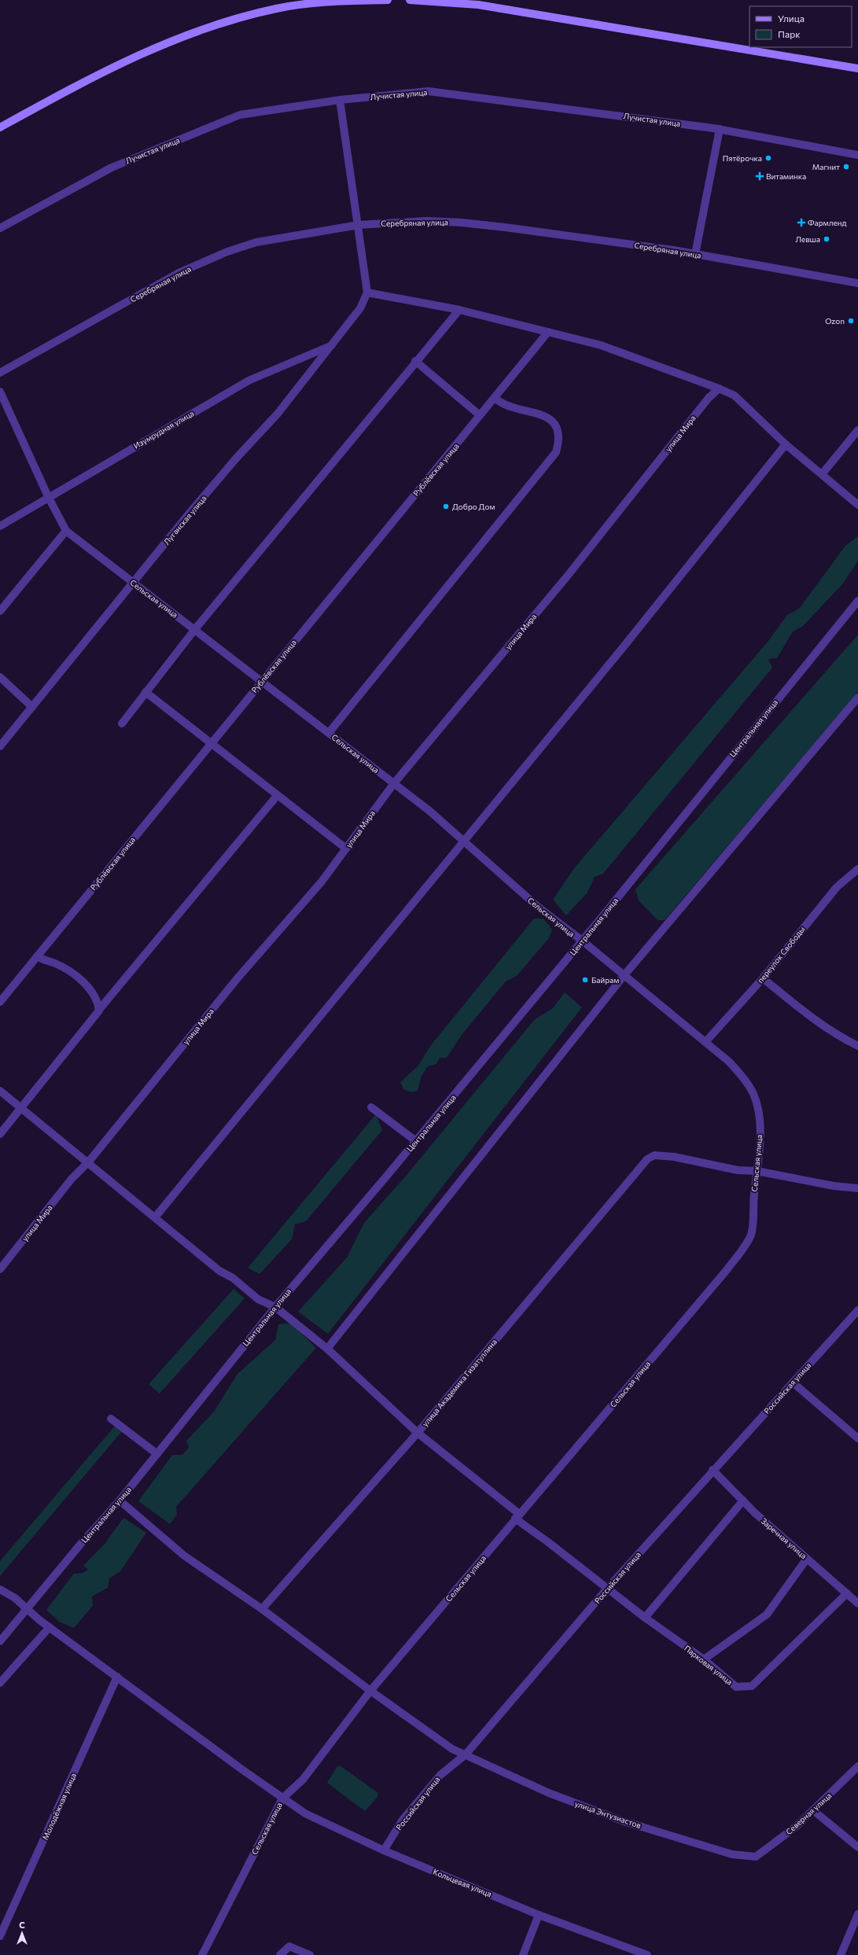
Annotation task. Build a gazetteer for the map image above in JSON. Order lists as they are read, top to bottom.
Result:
{
  "streets": {
    "street": [
      "Лучистая улица",
      "Серебряная улица",
      "Изумрудная улица",
      "улица Мира",
      "Рублёвская улица",
      "Луганская улица",
      "Сельская улица",
      "Центральная улица",
      "переулок Свободы",
      "улица Академика Гизатуллина",
      "Российская улица",
      "Заречная улица",
      "Парковая улица",
      "Молодёжная улица",
      "Северная улица",
      "улица Энтузиастов",
      "Кольцевая улица"
    ]
  },
  "crossings": [
    ["Изумрудная улица", "Луганская улица"],
    ["Изумрудная улица", "Сельская улица"],
    ["улица Мира", "Сельская улица"],
    ["улица Мира", "Парковая улица"],
    ["Рублёвская улица", "Сельская улица"],
    ["Луганская улица", "Сельская улица"],
    ["Сельская улица", "Центральная улица"],
    ["Сельская улица", "переулок Свободы"],
    ["Сельская улица", "улица Академика Гизатуллина"],
    ["Сельская улица", "Парковая улица"],
    ["Сельская улица", "улица Энтузиастов"],
    ["Сельская улица", "Кольцевая улица"],
    ["Центральная улица", "Парковая улица"],
    ["Центральная улица", "улица Энтузиастов"],
    ["Центральная улица", "Кольцевая улица"],
    ["улица Академика Гизатуллина", "Парковая улица"],
    ["улица Академика Гизатуллина", "улица Энтузиастов"],
    ["Российская улица", "Заречная улица"],
    ["Российская улица", "Парковая улица"],
    ["Российская улица", "улица Энтузиастов"],
    ["Российская улица", "Кольцевая улица"],
    ["Заречная улица", "Парковая улица"],
    ["Молодёжная улица", "Кольцевая улица"],
    ["Северная улица", "улица Энтузиастов"]
  ],
  "places": {
    "other": [
      "Пятёрочка",
      "Магнит",
      "Левша",
      "Ozon",
      "Добро Дом",
      "Байрам"
    ],
    "health": ["Витаминка", "Фармленд"]
  },
  "legend": ["Улица", "Парк"],
  "north": "top"
}
